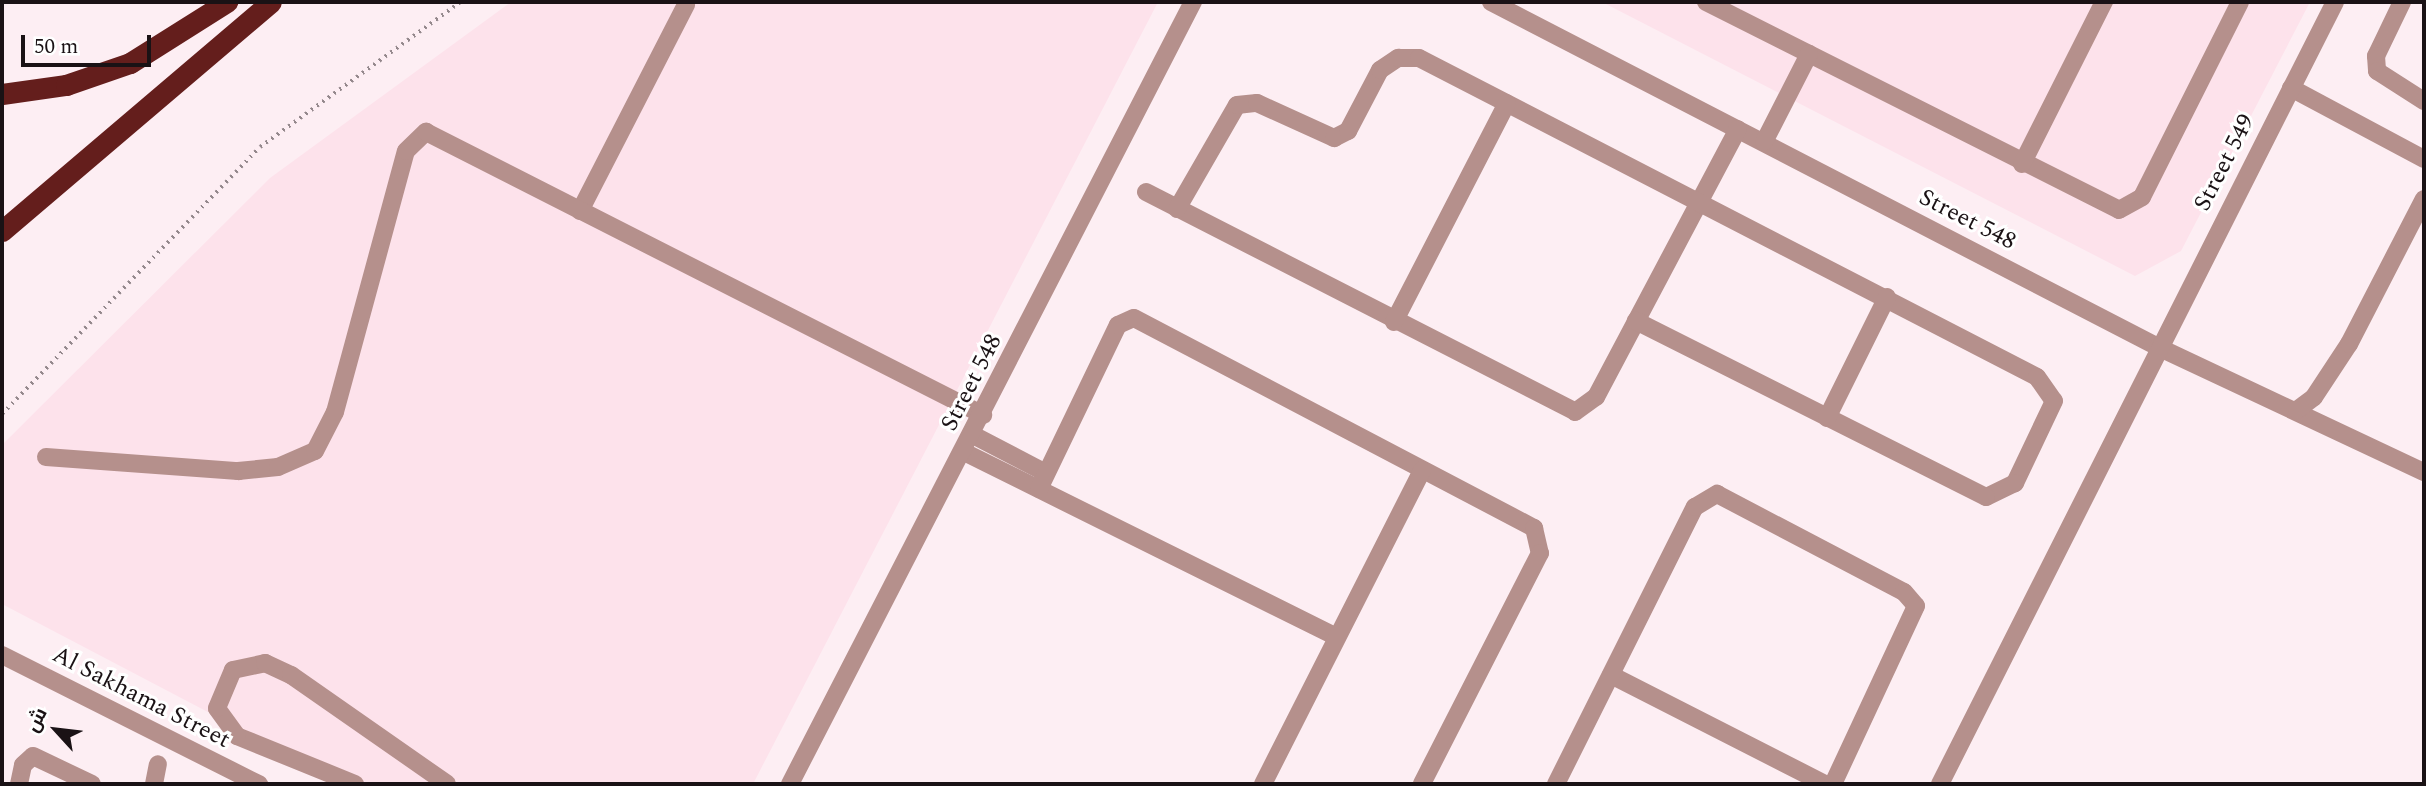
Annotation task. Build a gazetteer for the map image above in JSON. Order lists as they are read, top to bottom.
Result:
{
  "streets": {
    "street": ["Street 549", "Street 548", "Al Sakhama Street"]
  },
  "crossings": [
    ["Street 549", "Street 548"]
  ],
  "scale_bar": "50 m",
  "north": "top left"
}
